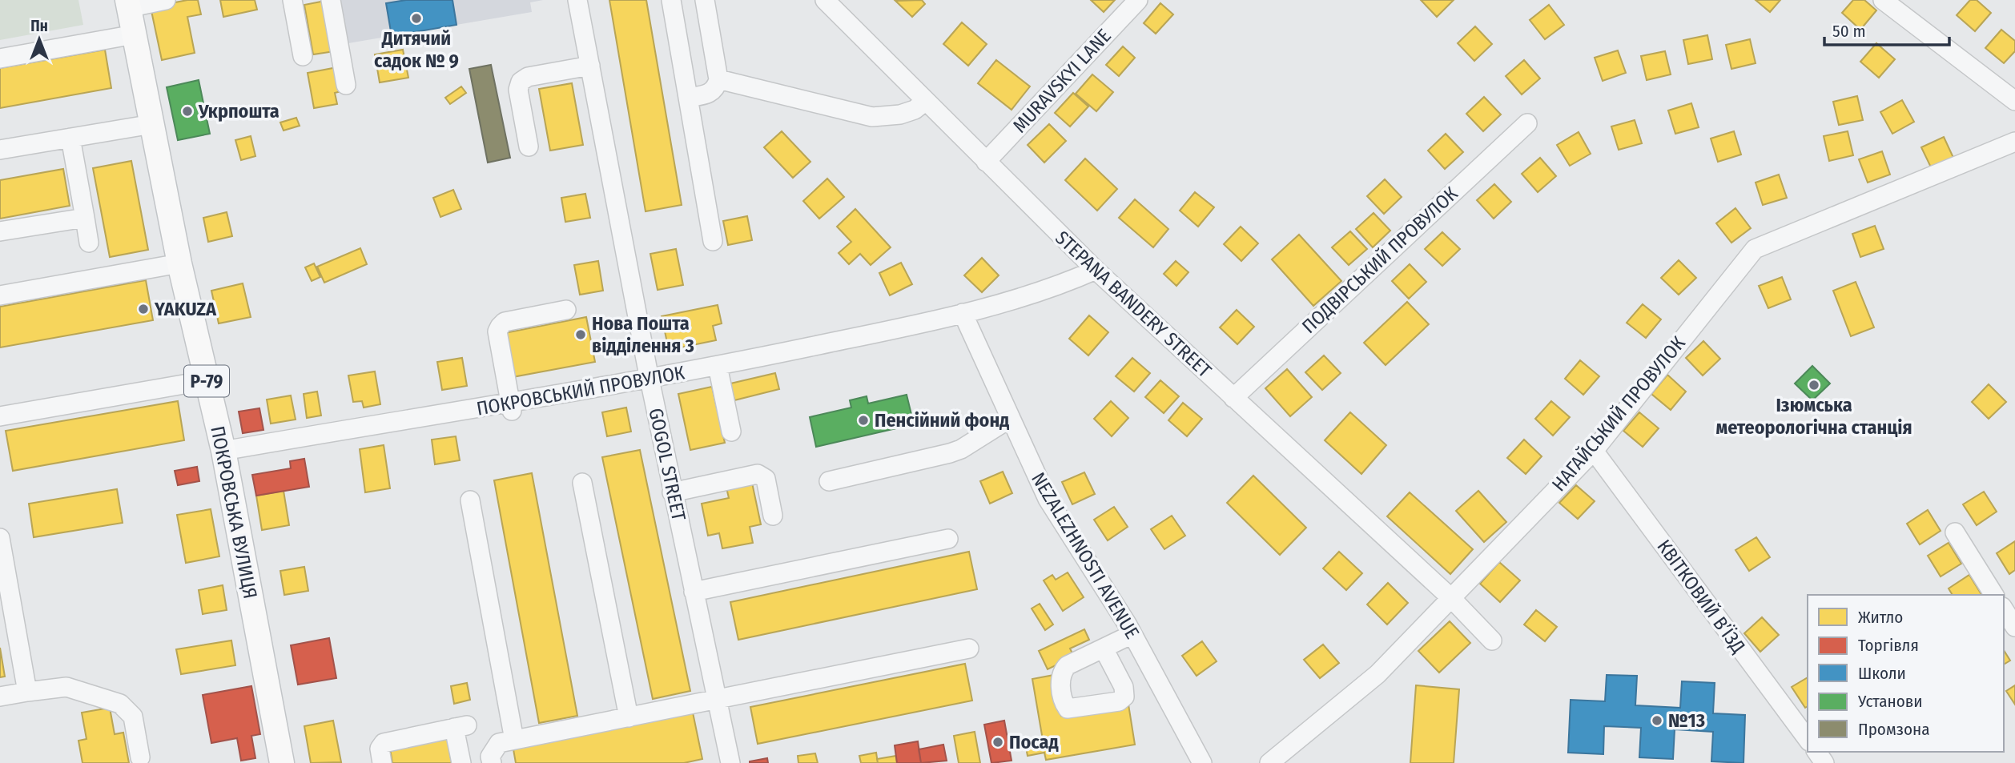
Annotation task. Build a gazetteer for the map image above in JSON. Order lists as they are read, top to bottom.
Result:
{
  "streets": {
    "main road": ["Р-79", "ПОКРОВСЬКА ВУЛИЦЯ"],
    "street": [
      "MURAVSKYI LANE",
      "ПОДВІРСЬКИЙ ПРОВУЛОК",
      "STEPANA BANDERY STREET",
      "ПОКРОВСЬКИЙ ПРОВУЛОК",
      "НАГАЙСЬКИЙ ПРОВУЛОК",
      "GOGOL STREET",
      "NEZALEZHNOSTI AVENUE",
      "КВІТКОВИЙ В’ЇЗД"
    ]
  },
  "crossings": [
    ["MURAVSKYI LANE", "STEPANA BANDERY STREET"],
    ["ПОДВІРСЬКИЙ ПРОВУЛОК", "STEPANA BANDERY STREET"],
    ["STEPANA BANDERY STREET", "ПОКРОВСЬКИЙ ПРОВУЛОК"],
    ["STEPANA BANDERY STREET", "НАГАЙСЬКИЙ ПРОВУЛОК"],
    ["ПОКРОВСЬКИЙ ПРОВУЛОК", "GOGOL STREET"],
    ["ПОКРОВСЬКИЙ ПРОВУЛОК", "ПОКРОВСЬКА ВУЛИЦЯ"],
    ["ПОКРОВСЬКИЙ ПРОВУЛОК", "NEZALEZHNOSTI AVENUE"],
    ["НАГАЙСЬКИЙ ПРОВУЛОК", "КВІТКОВИЙ В’ЇЗД"]
  ],
  "places": [
    "Дитячий садок № 9",
    "Укрпошта",
    "YAKUZA",
    "Нова Пошта відділення 3",
    "Ізюмська метеорологічна станція",
    "Пенсійний фонд",
    "№13",
    "Посад"
  ],
  "legend": [
    "Житло",
    "Торгівля",
    "Школи",
    "Установи",
    "Промзона"
  ],
  "scale_bar": "50 m",
  "north": "top"
}
